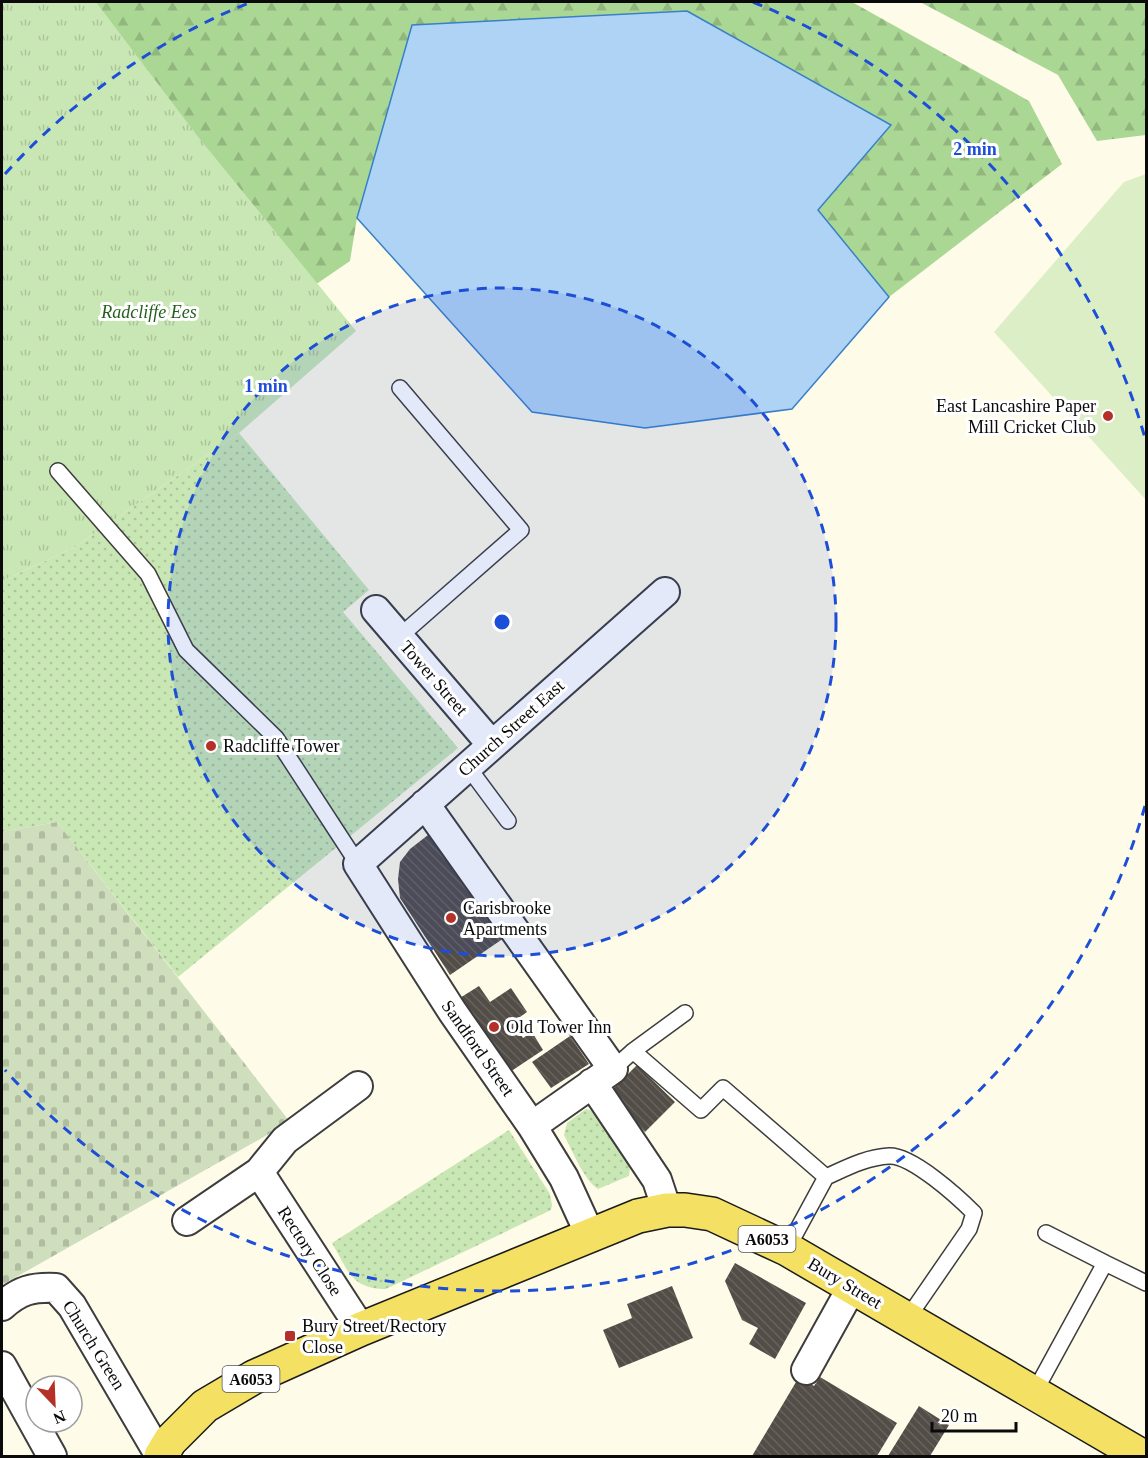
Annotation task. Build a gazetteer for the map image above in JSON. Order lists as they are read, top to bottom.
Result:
{
  "streets": {
    "main road": ["A6053", "Bury Street"],
    "street": [
      "Tower Street",
      "Church Street East",
      "Sandford Street",
      "Rectory Close",
      "Church Green"
    ]
  },
  "crossings": [
    ["Tower Street", "Church Street East"],
    ["Church Street East", "Sandford Street"],
    ["Sandford Street", "Bury Street"],
    ["A6053", "Rectory Close"],
    ["A6053", "Bury Street"],
    ["A6053", "Church Green"],
    ["Rectory Close", "Bury Street"]
  ],
  "parks": ["Radcliffe Ees"],
  "places": {
    "other": [
      "East Lancashire Paper Mill Cricket Club",
      "Radcliffe Tower",
      "Carisbrooke Apartments",
      "Old Tower Inn"
    ],
    "transit": ["Bury Street/Rectory Close"]
  },
  "scale_bar": "20 m",
  "north": "bottom right",
  "rings": ["2 min", "1 min"]
}
